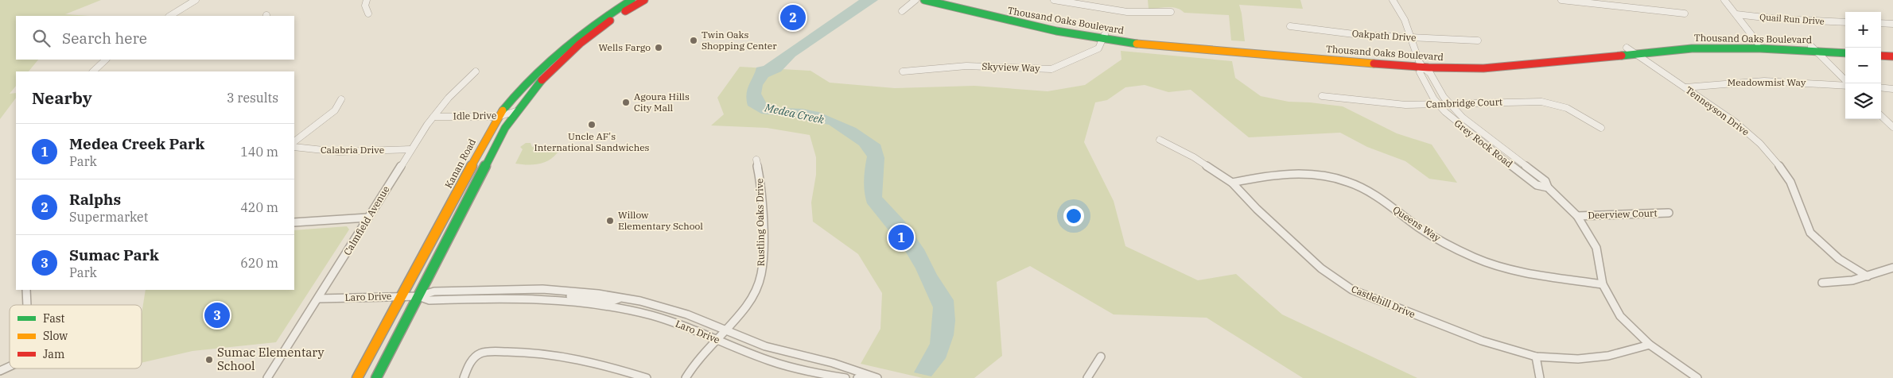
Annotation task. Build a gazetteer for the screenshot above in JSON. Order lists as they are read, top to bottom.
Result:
{
  "streets": {
    "main road": ["Thousand Oaks Boulevard", "Kanan Road"],
    "street": [
      "Quail Run Drive",
      "Oakpath Drive",
      "Skyview Way",
      "Meadowmist Way",
      "Cambridge Court",
      "Tenneyson Drive",
      "Idle Drive",
      "Grey Rock Road",
      "Calabria Drive",
      "Deerview Court",
      "Calmfield Avenue",
      "Rustling Oaks Drive",
      "Queens Way",
      "Laro Drive",
      "Castlehill Drive"
    ]
  },
  "crossings": [
    ["Thousand Oaks Boulevard", "Skyview Way"],
    ["Thousand Oaks Boulevard", "Tenneyson Drive"],
    ["Thousand Oaks Boulevard", "Grey Rock Road"],
    ["Oakpath Drive", "Grey Rock Road"],
    ["Meadowmist Way", "Tenneyson Drive"],
    ["Cambridge Court", "Grey Rock Road"],
    ["Idle Drive", "Kanan Road"],
    ["Idle Drive", "Calmfield Avenue"],
    ["Grey Rock Road", "Deerview Court"],
    ["Grey Rock Road", "Queens Way"],
    ["Grey Rock Road", "Castlehill Drive"],
    ["Calabria Drive", "Calmfield Avenue"],
    ["Kanan Road", "Laro Drive"],
    ["Calmfield Avenue", "Laro Drive"],
    ["Rustling Oaks Drive", "Laro Drive"],
    ["Queens Way", "Castlehill Drive"]
  ],
  "water": ["Medea Creek"],
  "places": [
    "Twin Oaks Shopping Center",
    "Wells Fargo",
    "Agoura Hills City Mall",
    "Uncle AF's International Sandwiches",
    "Willow Elementary School",
    "Sumac Elementary School"
  ],
  "legend": ["Fast", "Slow", "Jam"],
  "page": {
    "pins": ["2", "1", "3"],
    "map_buttons": ["+", "−"],
    "search": "Search here",
    "heading": ["Nearby", "3 results"],
    "list": [
      {
        "mark": "1",
        "name": "Medea Creek Park",
        "note": "Park",
        "value": "140 m"
      },
      {
        "mark": "2",
        "name": "Ralphs",
        "note": "Supermarket",
        "value": "420 m"
      },
      {
        "mark": "3",
        "name": "Sumac Park",
        "note": "Park",
        "value": "620 m"
      }
    ]
  }
}
